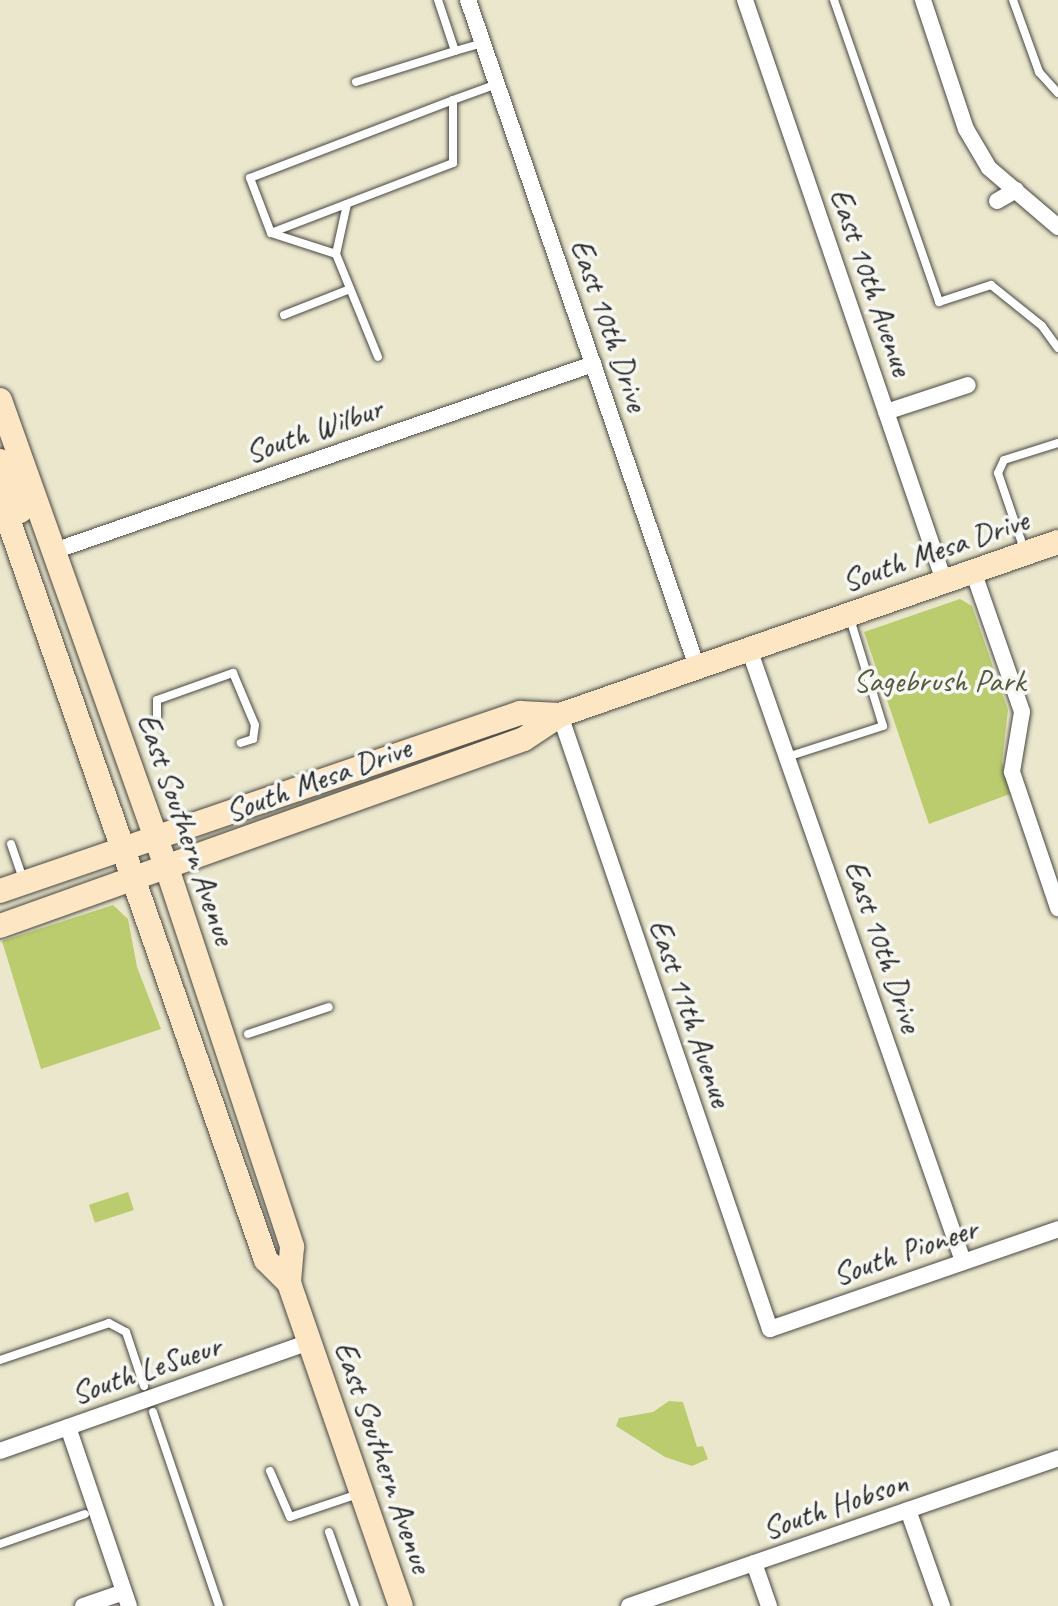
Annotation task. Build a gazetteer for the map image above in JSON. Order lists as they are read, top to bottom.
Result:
{
  "streets": {
    "main road": ["South Mesa Drive", "East Southern Avenue"],
    "street": [
      "East 10th Avenue",
      "East 10th Drive",
      "South Wilbur",
      "East 11th Avenue",
      "South Pioneer",
      "South LeSueur",
      "South Hobson"
    ]
  },
  "crossings": [
    ["East 10th Avenue", "South Mesa Drive"],
    ["East 10th Drive", "South Wilbur"],
    ["East 10th Drive", "South Mesa Drive"],
    ["East 10th Drive", "South Pioneer"],
    ["South Wilbur", "East Southern Avenue"],
    ["South Mesa Drive", "East Southern Avenue"],
    ["South Mesa Drive", "East 11th Avenue"],
    ["East Southern Avenue", "South LeSueur"],
    ["East 11th Avenue", "South Pioneer"]
  ],
  "parks": ["Sagebrush Park"]
}
